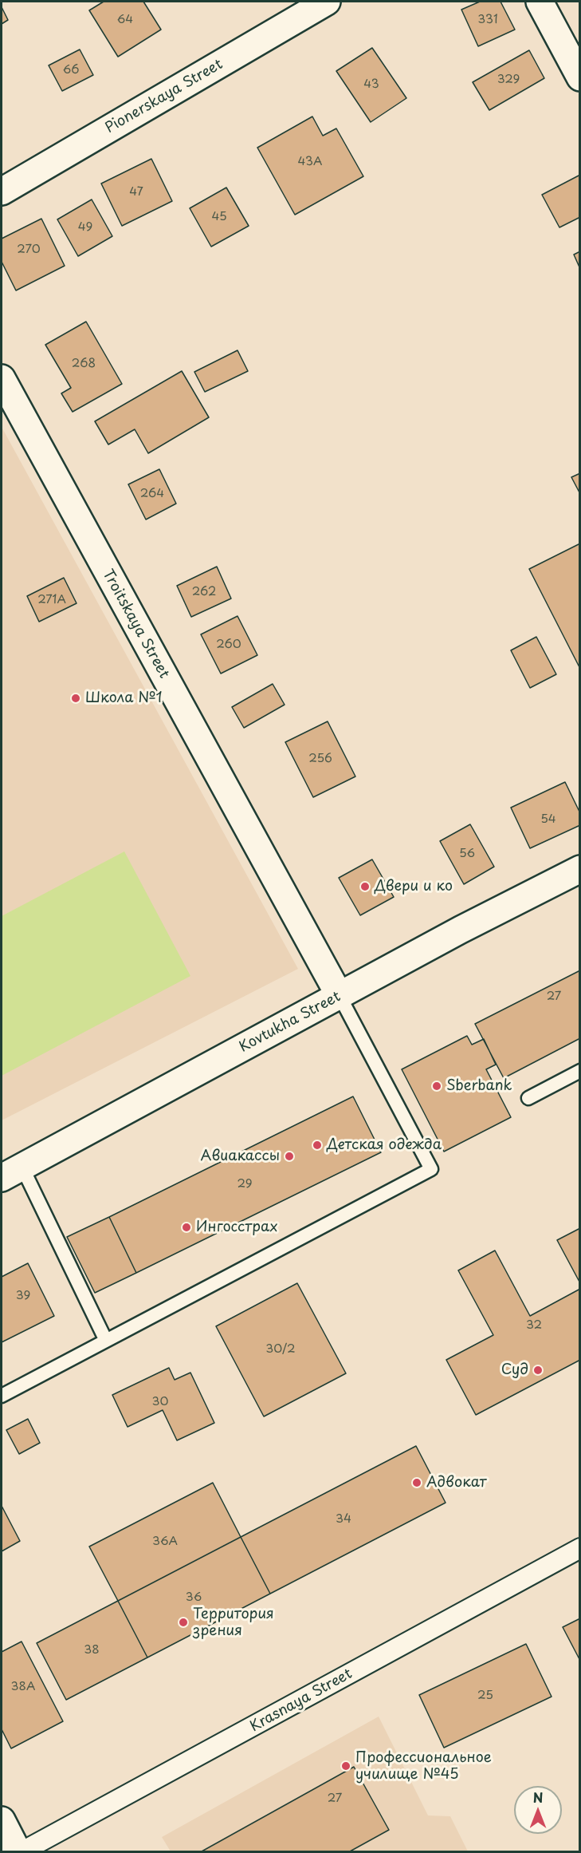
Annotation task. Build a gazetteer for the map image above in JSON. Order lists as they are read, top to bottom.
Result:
{
  "streets": {
    "street": [
      "Pionerskaya Street",
      "Troitskaya Street",
      "Kovtukha Street",
      "Krasnaya Street"
    ]
  },
  "crossings": [
    ["Troitskaya Street", "Kovtukha Street"]
  ],
  "places": [
    "Школа №1",
    "Двери и ко",
    "Sberbank",
    "Детская одежда",
    "Авиакассы",
    "Ингосстрах",
    "Суд",
    "Адвокат",
    "Территория зрения",
    "Профессиональное училище №45"
  ],
  "house_numbers": [
    "64",
    "331",
    "66",
    "329",
    "43",
    "43А",
    "47",
    "45",
    "49",
    "270",
    "268",
    "264",
    "262",
    "271А",
    "260",
    "256",
    "54",
    "56",
    "27",
    "29",
    "39",
    "32",
    "30/2",
    "30",
    "34",
    "36А",
    "36",
    "38",
    "38А",
    "25",
    "27"
  ],
  "north": "top"
}
